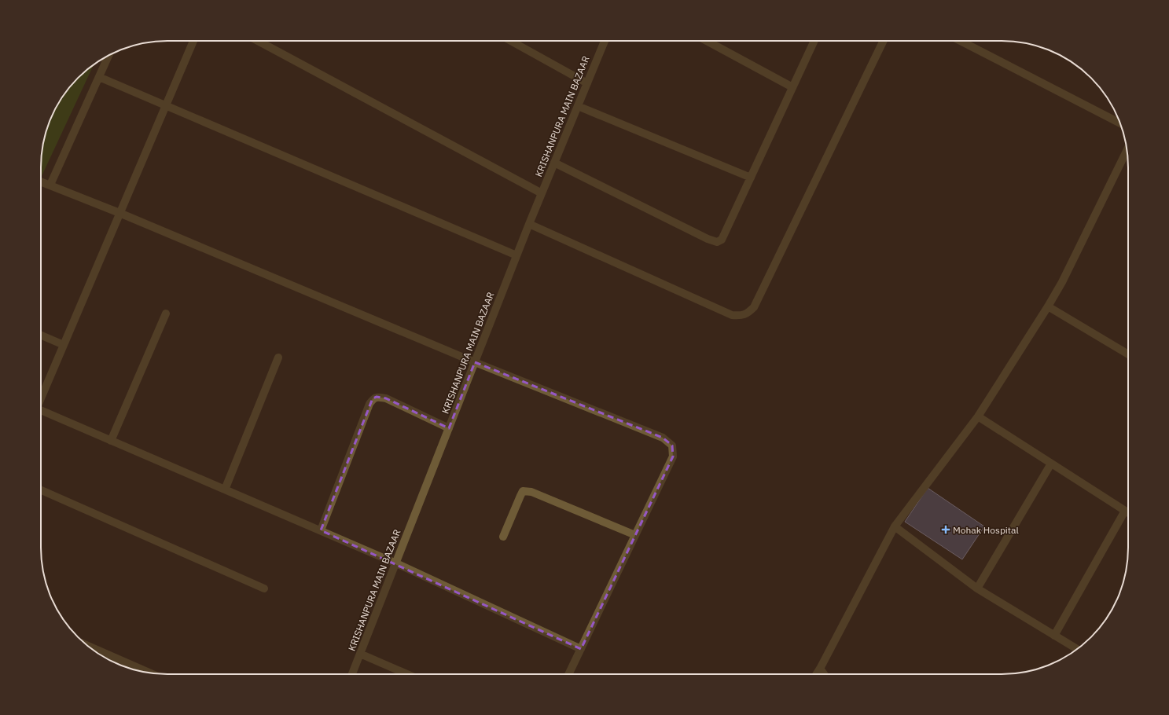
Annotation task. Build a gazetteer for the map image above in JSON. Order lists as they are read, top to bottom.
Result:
{
  "streets": {
    "street": ["KRISHANPURA MAIN BAZAAR"]
  },
  "places": {
    "health": ["Mohak Hospital"]
  }
}
